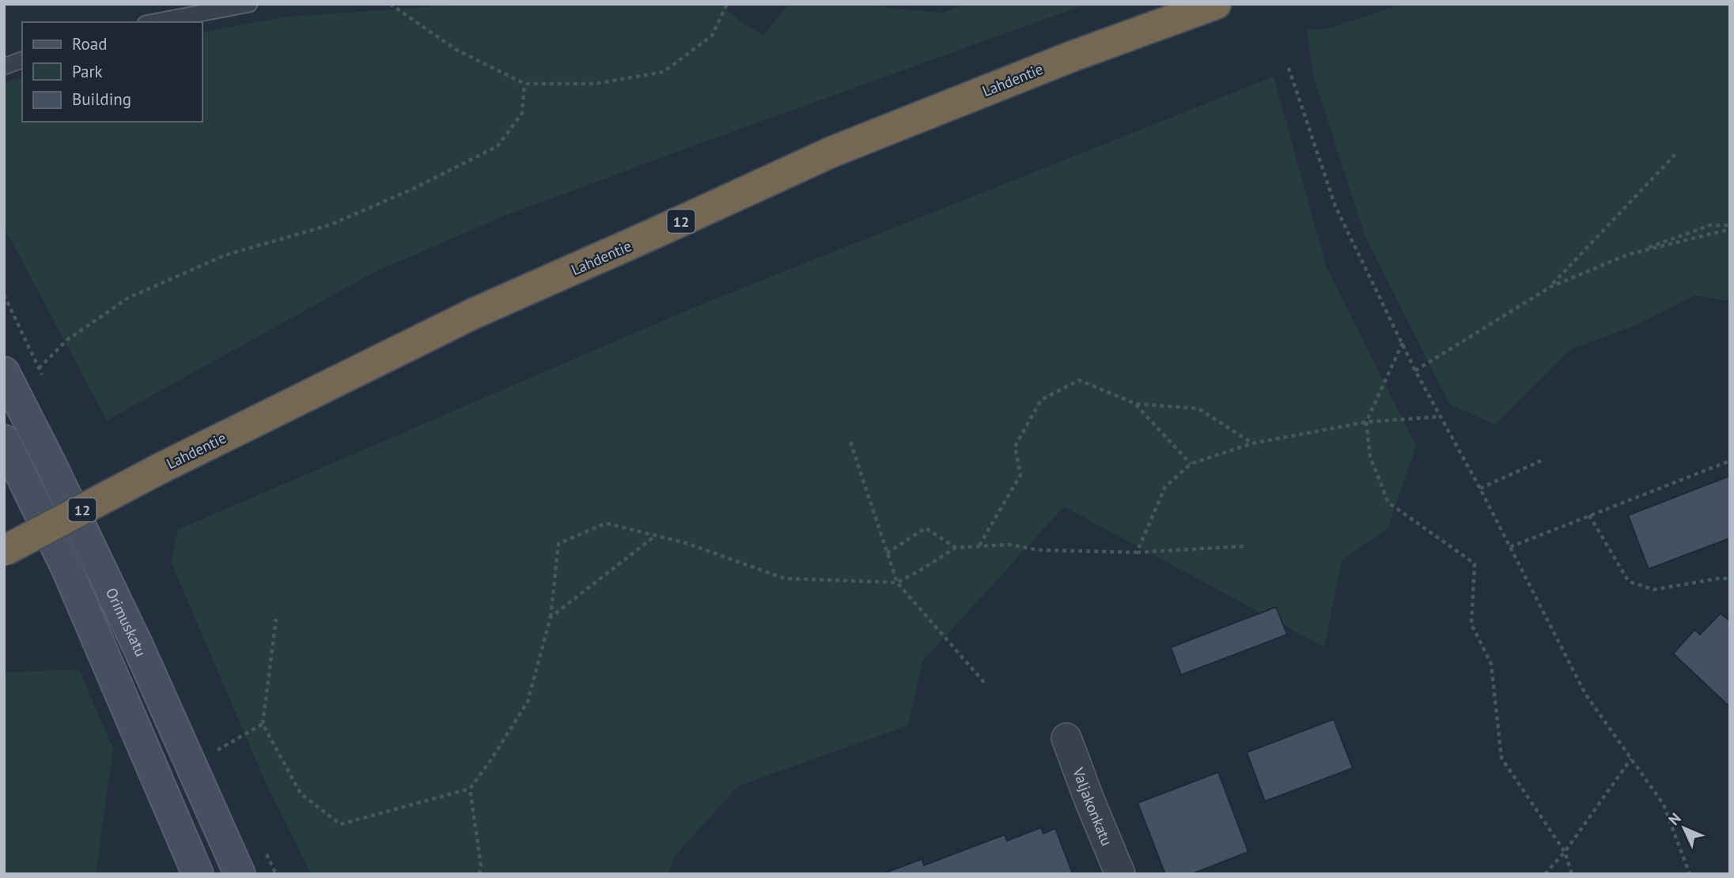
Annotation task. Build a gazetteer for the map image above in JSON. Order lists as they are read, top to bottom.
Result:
{
  "streets": {
    "highway": ["Lahdentie", "12"],
    "main road": ["Orimuskatu"],
    "street": ["Valjakonkatu"]
  },
  "legend": ["Road", "Park", "Building"],
  "north": "top left"
}
